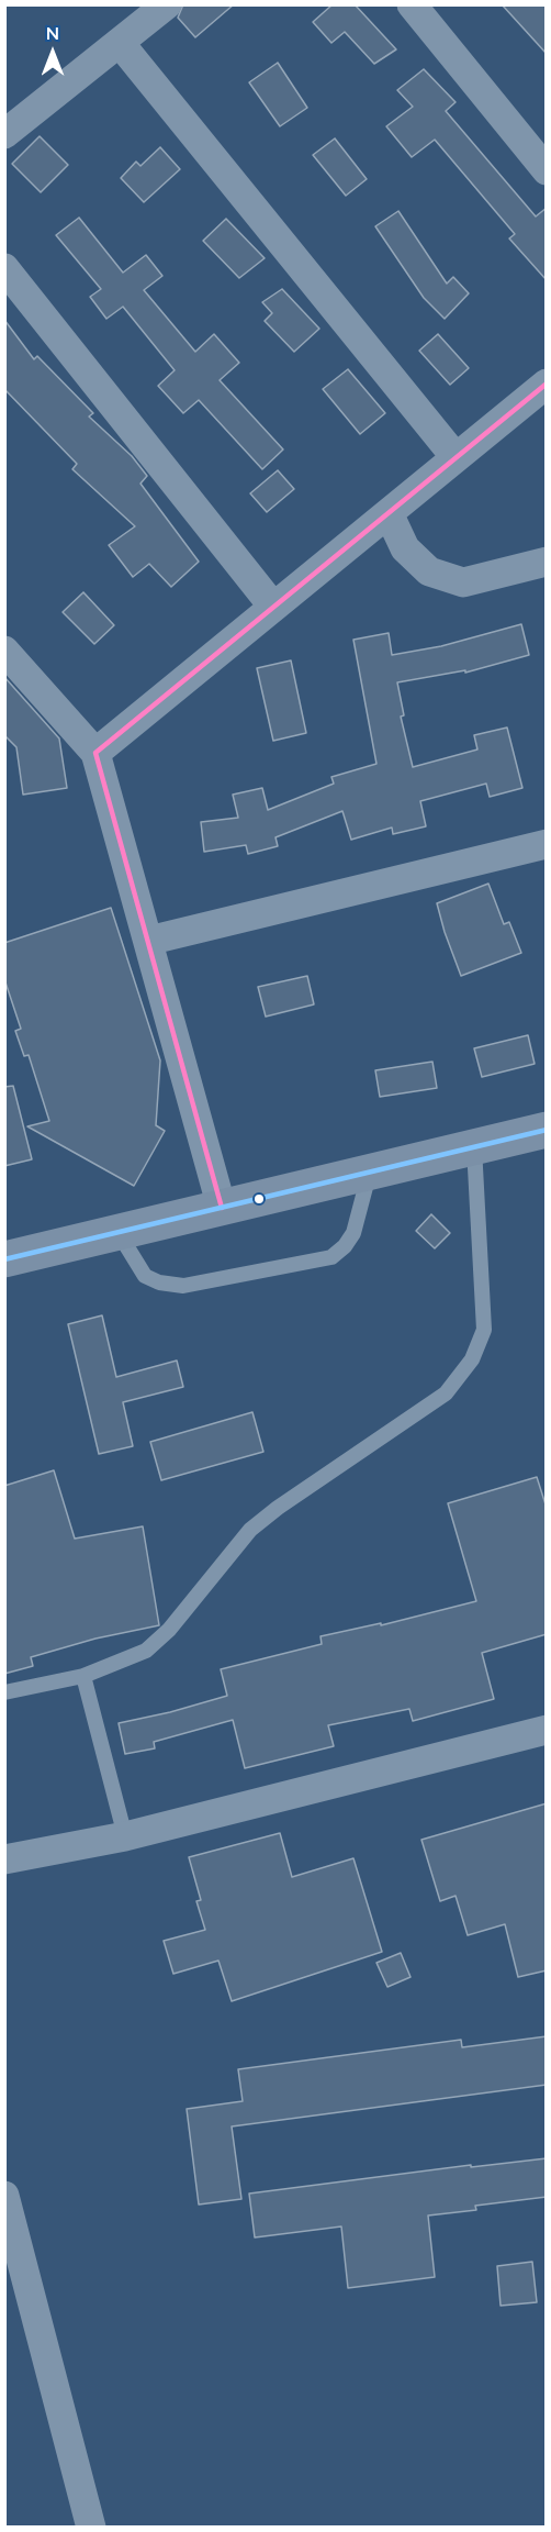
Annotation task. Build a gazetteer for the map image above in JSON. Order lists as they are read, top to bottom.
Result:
{
  "north": "top"
}
